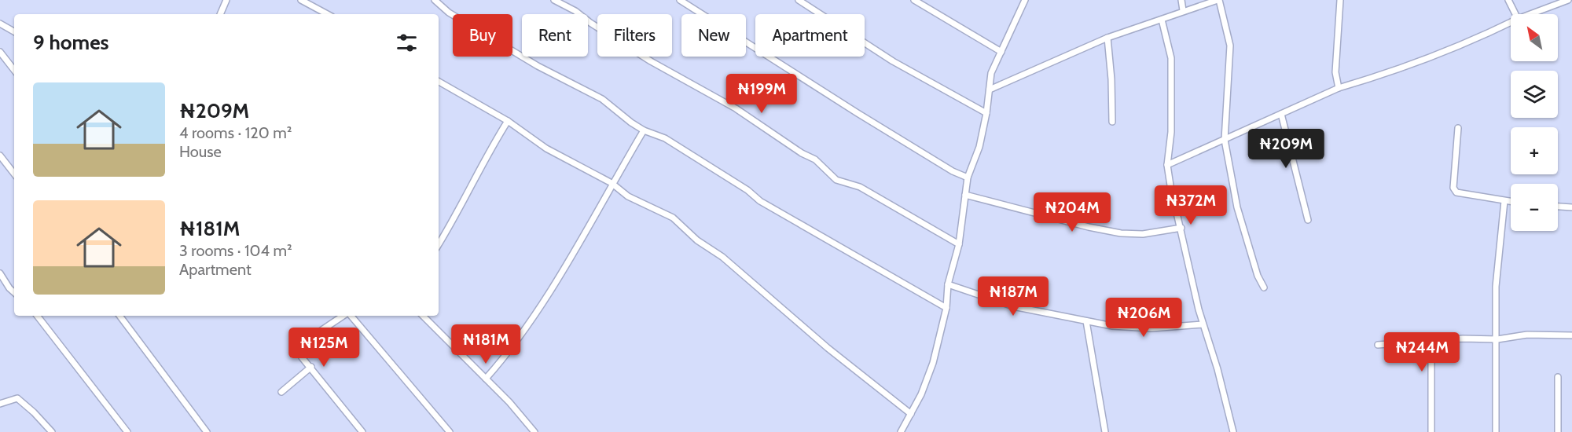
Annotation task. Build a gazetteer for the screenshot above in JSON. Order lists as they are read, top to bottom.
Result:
{
  "north": "top left",
  "page": {
    "map_buttons": ["+", "−"],
    "chip": [
      "Buy",
      "Rent",
      "Filters",
      "New",
      "Apartment"
    ],
    "heading": "9 homes",
    "list": [
      {
        "name": "₦209M",
        "note": "4 rooms · 120 m² · House"
      },
      {
        "name": "₦181M",
        "note": "3 rooms · 104 m² · Apartment"
      }
    ],
    "price": [
      "₦199M",
      "₦209M",
      "₦372M",
      "₦204M",
      "₦187M",
      "₦206M",
      "₦181M",
      "₦125M",
      "₦244M"
    ]
  }
}
